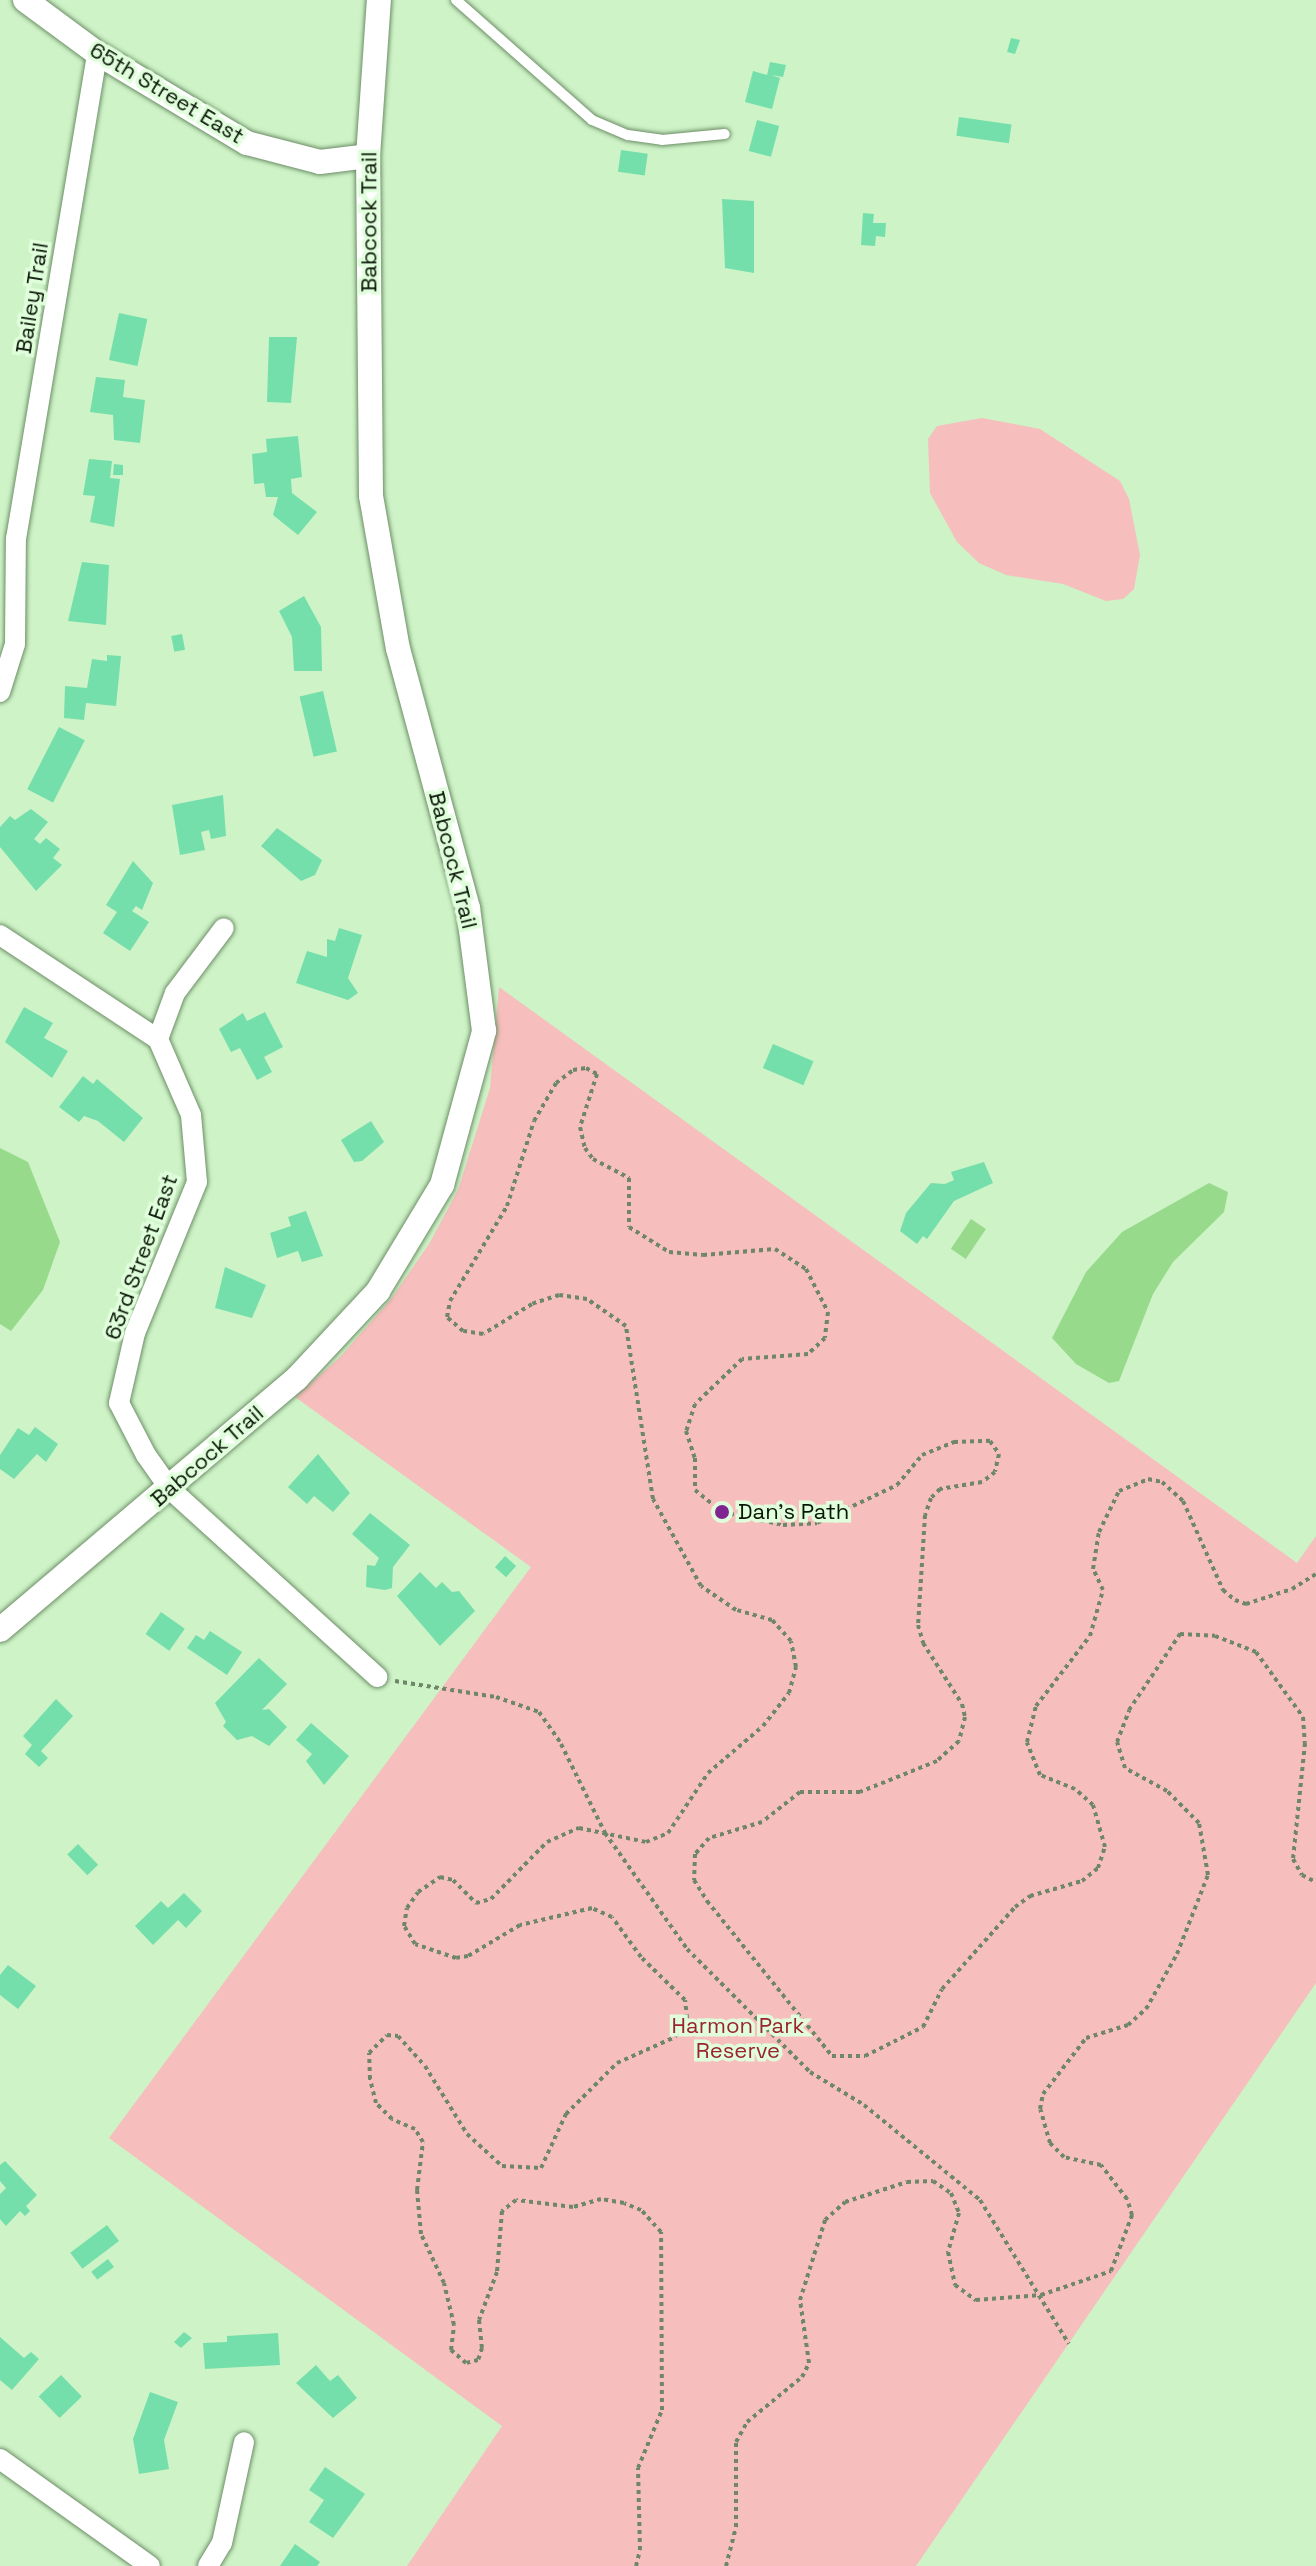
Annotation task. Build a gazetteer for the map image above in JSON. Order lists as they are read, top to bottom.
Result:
{
  "streets": {
    "street": [
      "65th Street East",
      "Babcock Trail",
      "Bailey Trail",
      "63rd Street East"
    ]
  },
  "crossings": [
    ["65th Street East", "Babcock Trail"],
    ["65th Street East", "Bailey Trail"],
    ["Babcock Trail", "63rd Street East"]
  ],
  "parks": ["Harmon Park Reserve"],
  "places": ["Dan's Path"]
}
